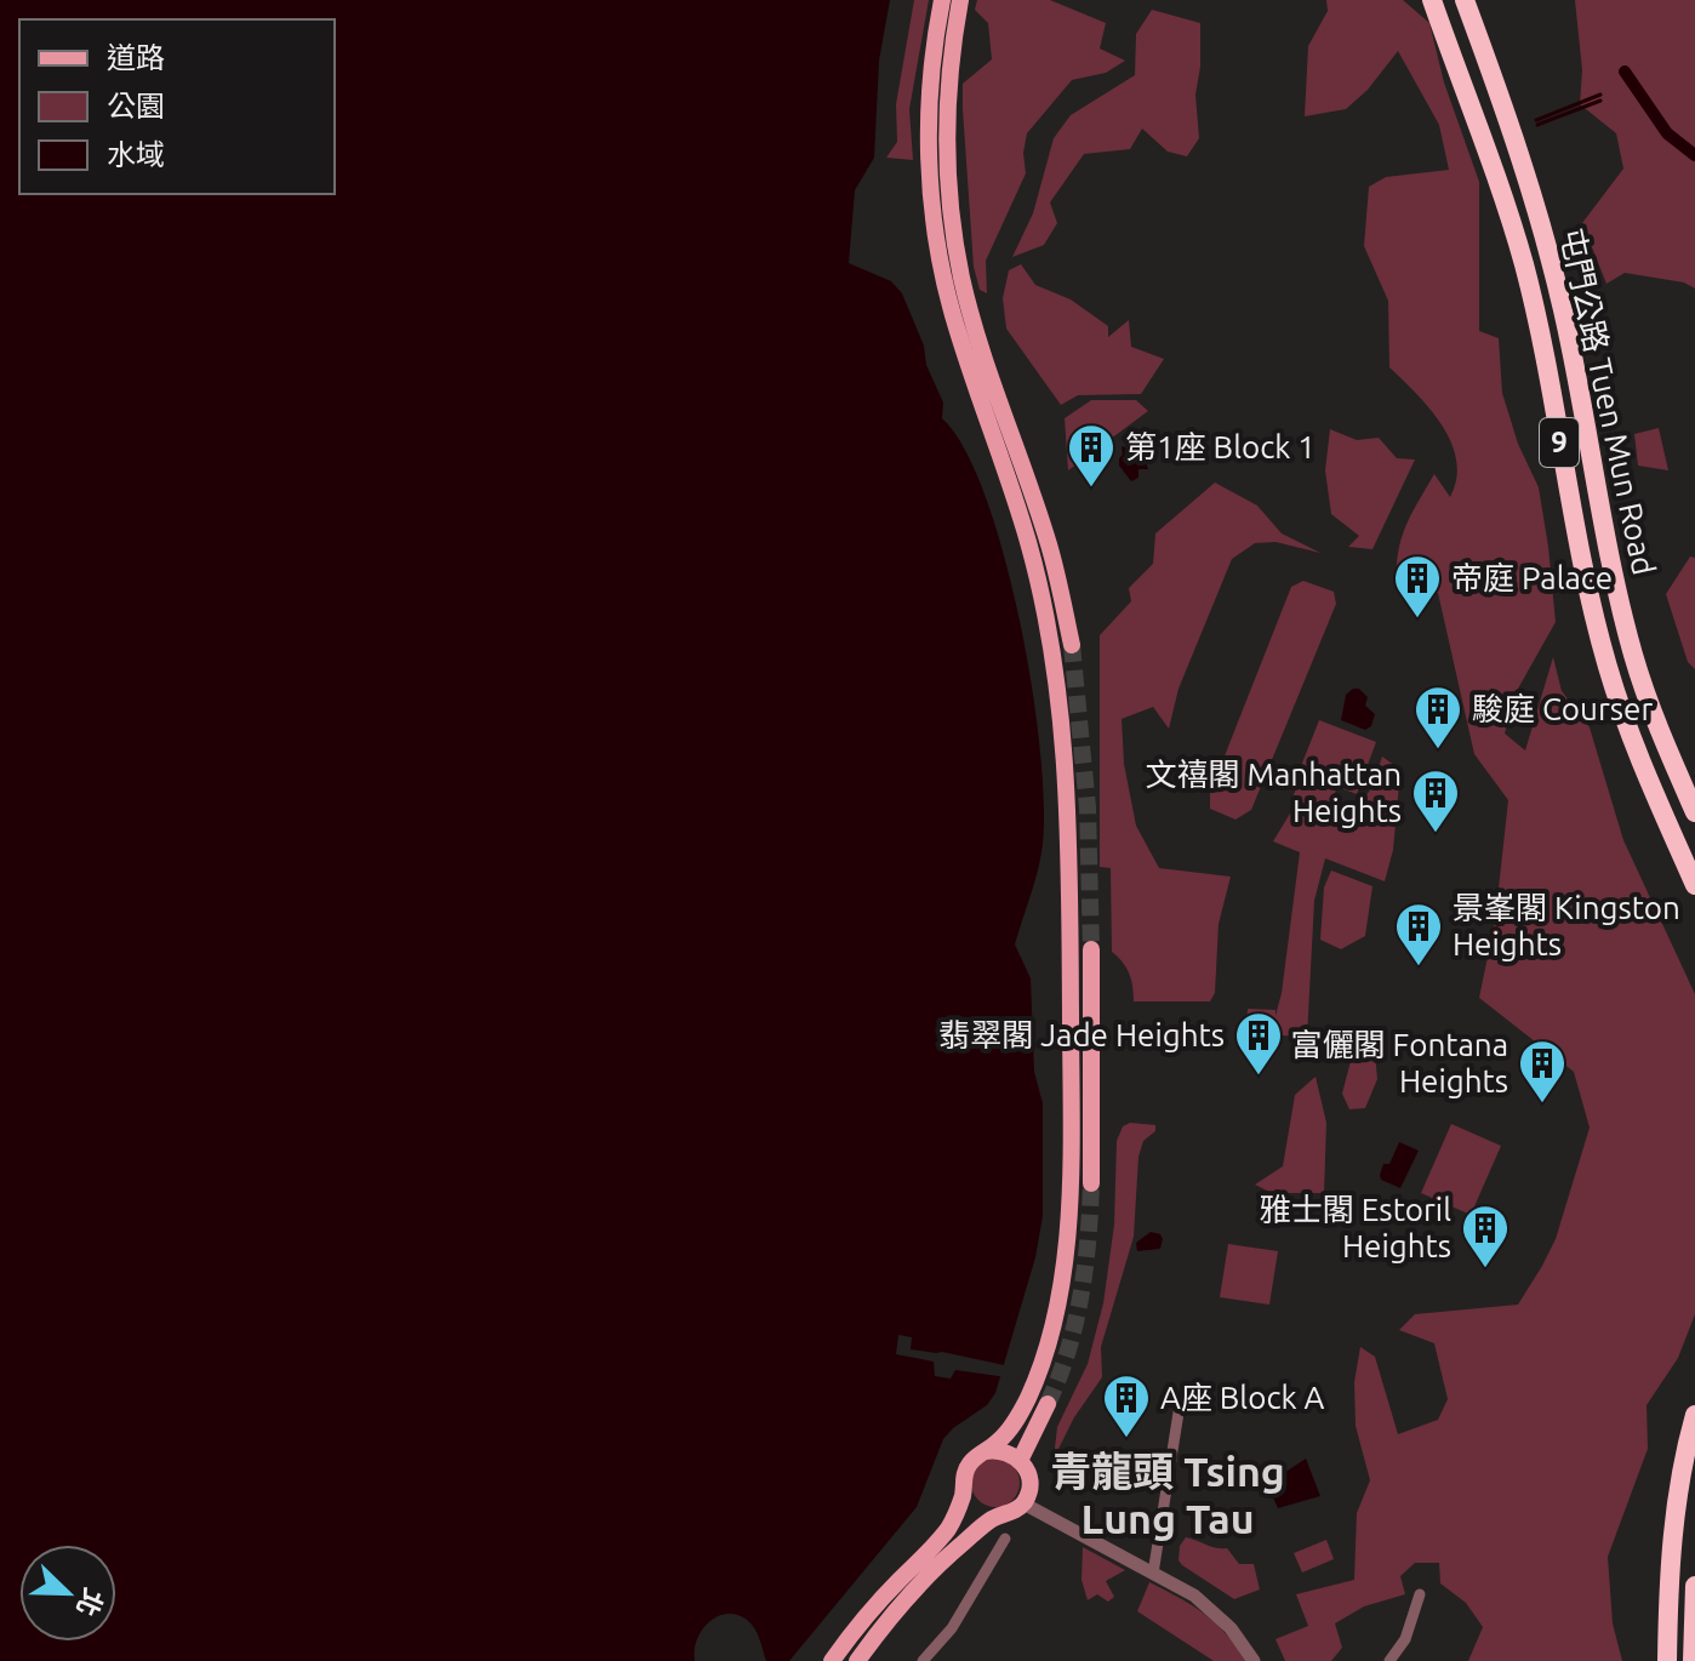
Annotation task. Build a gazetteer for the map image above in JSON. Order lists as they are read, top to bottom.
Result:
{
  "streets": {
    "highway": ["屯門公路 Tuen Mun Road", "9"]
  },
  "districts": ["青龍頭 Tsing Lung Tau"],
  "places": {
    "building": [
      "第1座 Block 1",
      "帝庭 Palace",
      "駿庭 Courser",
      "文禧閣 Manhattan Heights",
      "景峯閣 Kingston Heights",
      "翡翠閣 Jade Heights",
      "富儷閣 Fontana Heights",
      "雅士閣 Estoril Heights",
      "A座 Block A"
    ]
  },
  "legend": ["道路", "公園", "水域"],
  "north": "bottom right"
}
